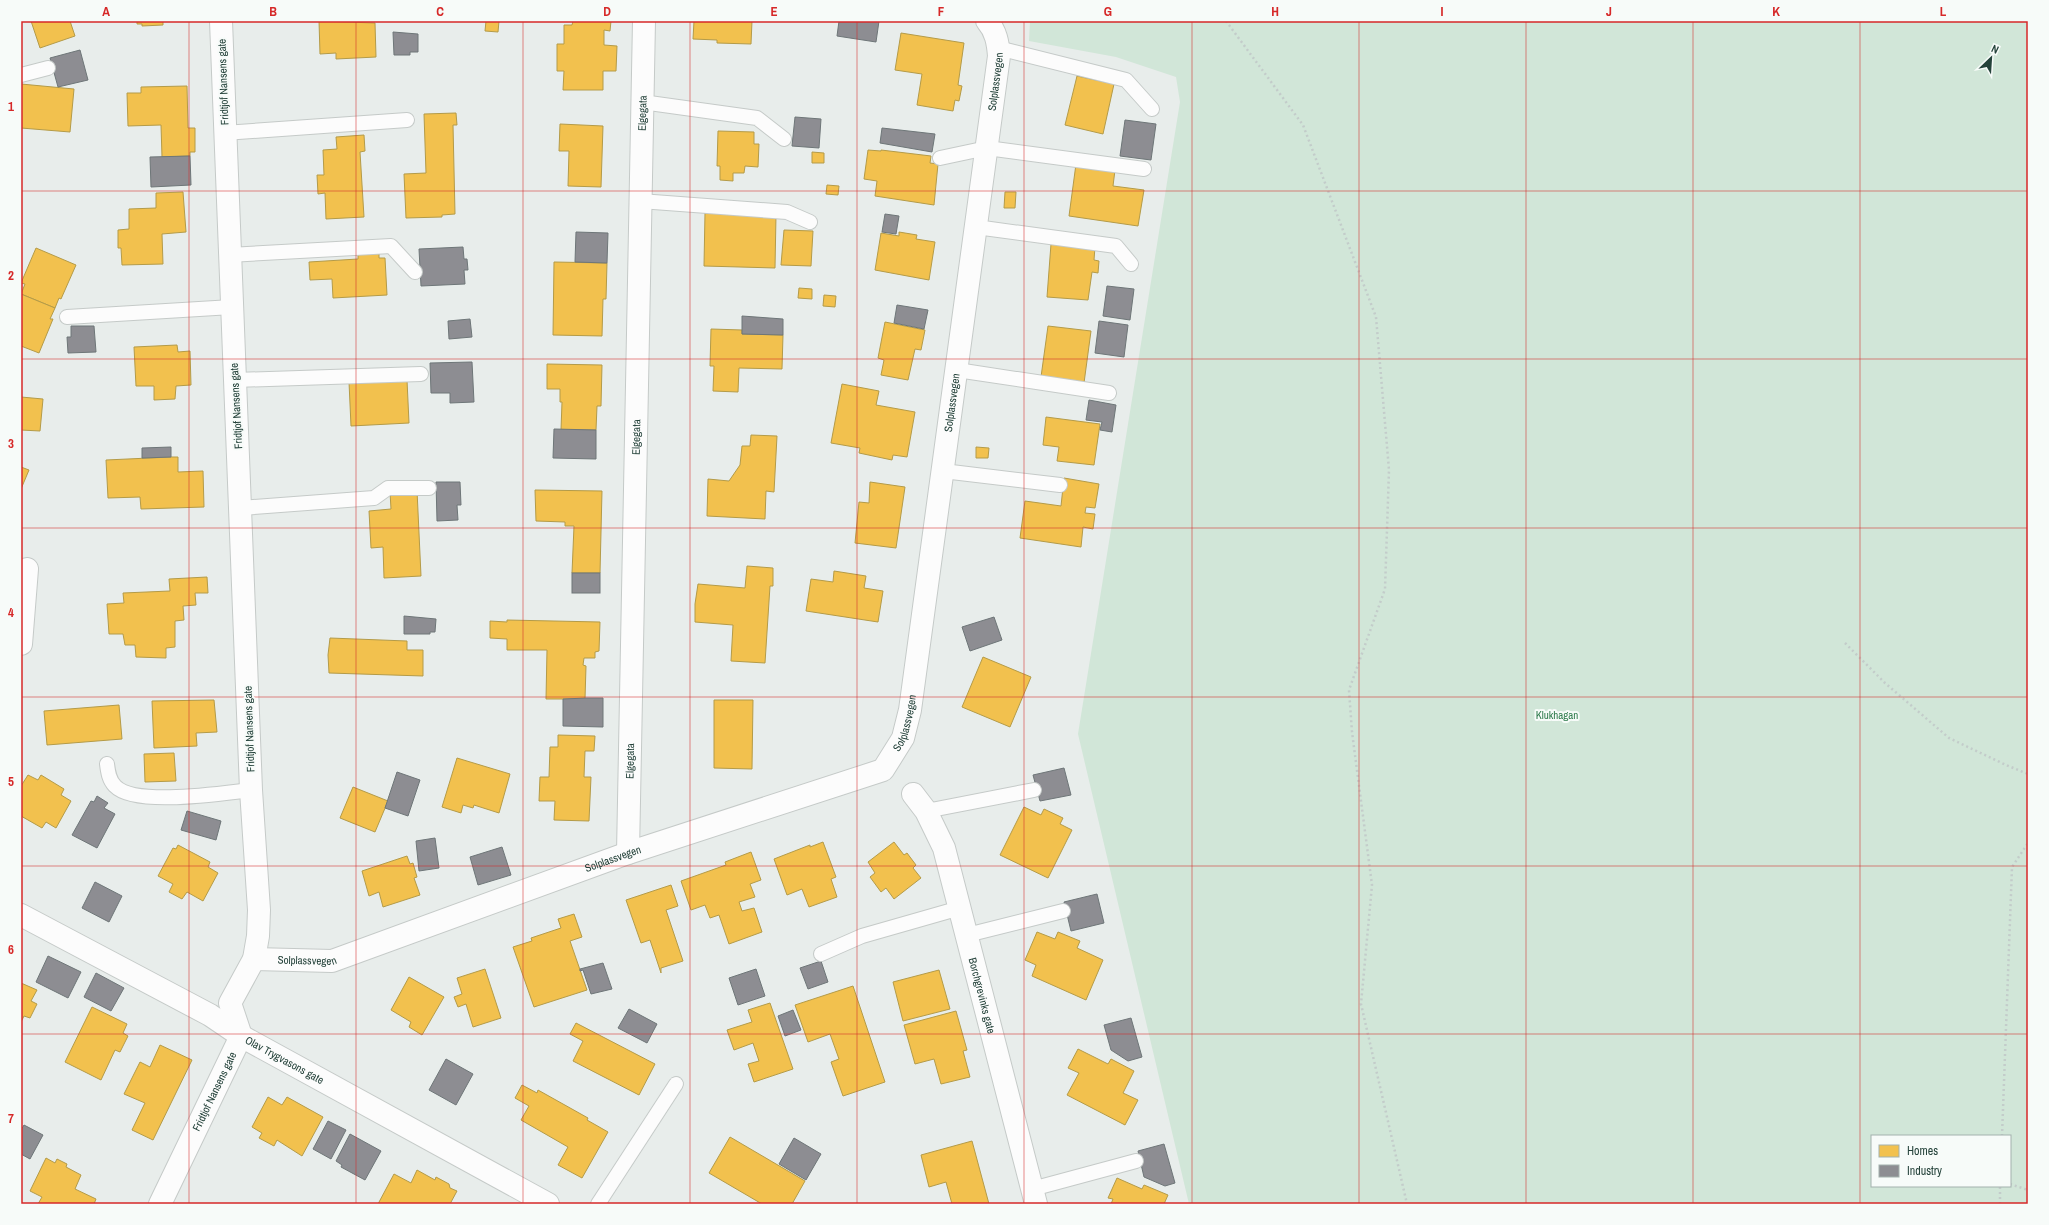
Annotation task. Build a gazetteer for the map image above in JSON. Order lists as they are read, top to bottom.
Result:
{
  "streets": {
    "street": [
      "Fridtjof Nansens gate",
      "Solplassvegen",
      "Elgegata",
      "Borchgrevinks gate",
      "Olav Trygvasons gate"
    ]
  },
  "crossings": [
    ["Fridtjof Nansens gate", "Solplassvegen"],
    ["Fridtjof Nansens gate", "Olav Trygvasons gate"],
    ["Solplassvegen", "Elgegata"]
  ],
  "parks": ["Klukhagan"],
  "legend": ["Homes", "Industry"],
  "north": "top right",
  "grid": {
    "columns": [
      "A",
      "B",
      "C",
      "D",
      "E",
      "F",
      "G",
      "H",
      "I",
      "J",
      "K",
      "L"
    ],
    "rows": [
      "1",
      "2",
      "3",
      "4",
      "5",
      "6",
      "7"
    ]
  }
}
